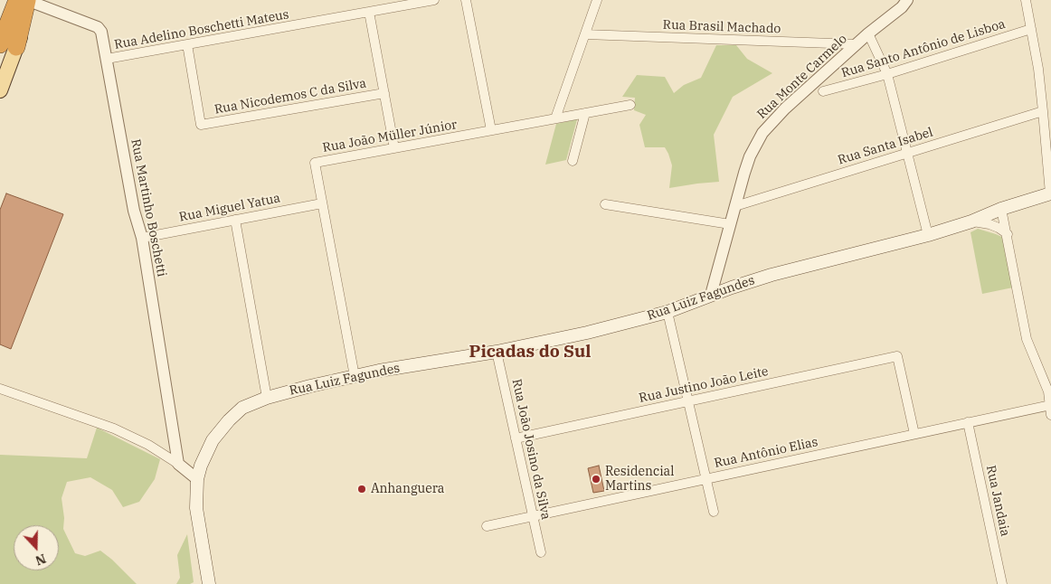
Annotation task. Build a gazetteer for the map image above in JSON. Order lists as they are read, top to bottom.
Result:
{
  "streets": {
    "main road": ["Rua Luiz Fagundes"],
    "street": [
      "Rua Brasil Machado",
      "Rua Adelino Boschetti Mateus",
      "Rua Santo Antônio de Lisboa",
      "Rua Monte Carmelo",
      "Rua Nicodemos C da Silva",
      "Rua João Müller Júnior",
      "Rua Santa Isabel",
      "Rua Martinho Boschetti",
      "Rua Miguel Yatua",
      "Rua Justino João Leite",
      "Rua João Josino da Silva",
      "Rua Antônio Elias",
      "Rua Jandaia"
    ]
  },
  "crossings": [
    ["Rua Brasil Machado", "Rua Monte Carmelo"],
    ["Rua Adelino Boschetti Mateus", "Rua Nicodemos C da Silva"],
    ["Rua Adelino Boschetti Mateus", "Rua Martinho Boschetti"],
    ["Rua Monte Carmelo", "Rua Santa Isabel"],
    ["Rua Monte Carmelo", "Rua Luiz Fagundes"],
    ["Rua João Müller Júnior", "Rua Miguel Yatua"],
    ["Rua João Müller Júnior", "Rua Luiz Fagundes"],
    ["Rua Martinho Boschetti", "Rua Miguel Yatua"],
    ["Rua Luiz Fagundes", "Rua João Josino da Silva"],
    ["Rua Justino João Leite", "Rua João Josino da Silva"],
    ["Rua Justino João Leite", "Rua Antônio Elias"],
    ["Rua João Josino da Silva", "Rua Antônio Elias"],
    ["Rua Antônio Elias", "Rua Jandaia"]
  ],
  "districts": ["Picadas do Sul"],
  "places": ["Residencial Martins", "Anhanguera"],
  "north": "bottom"
}
